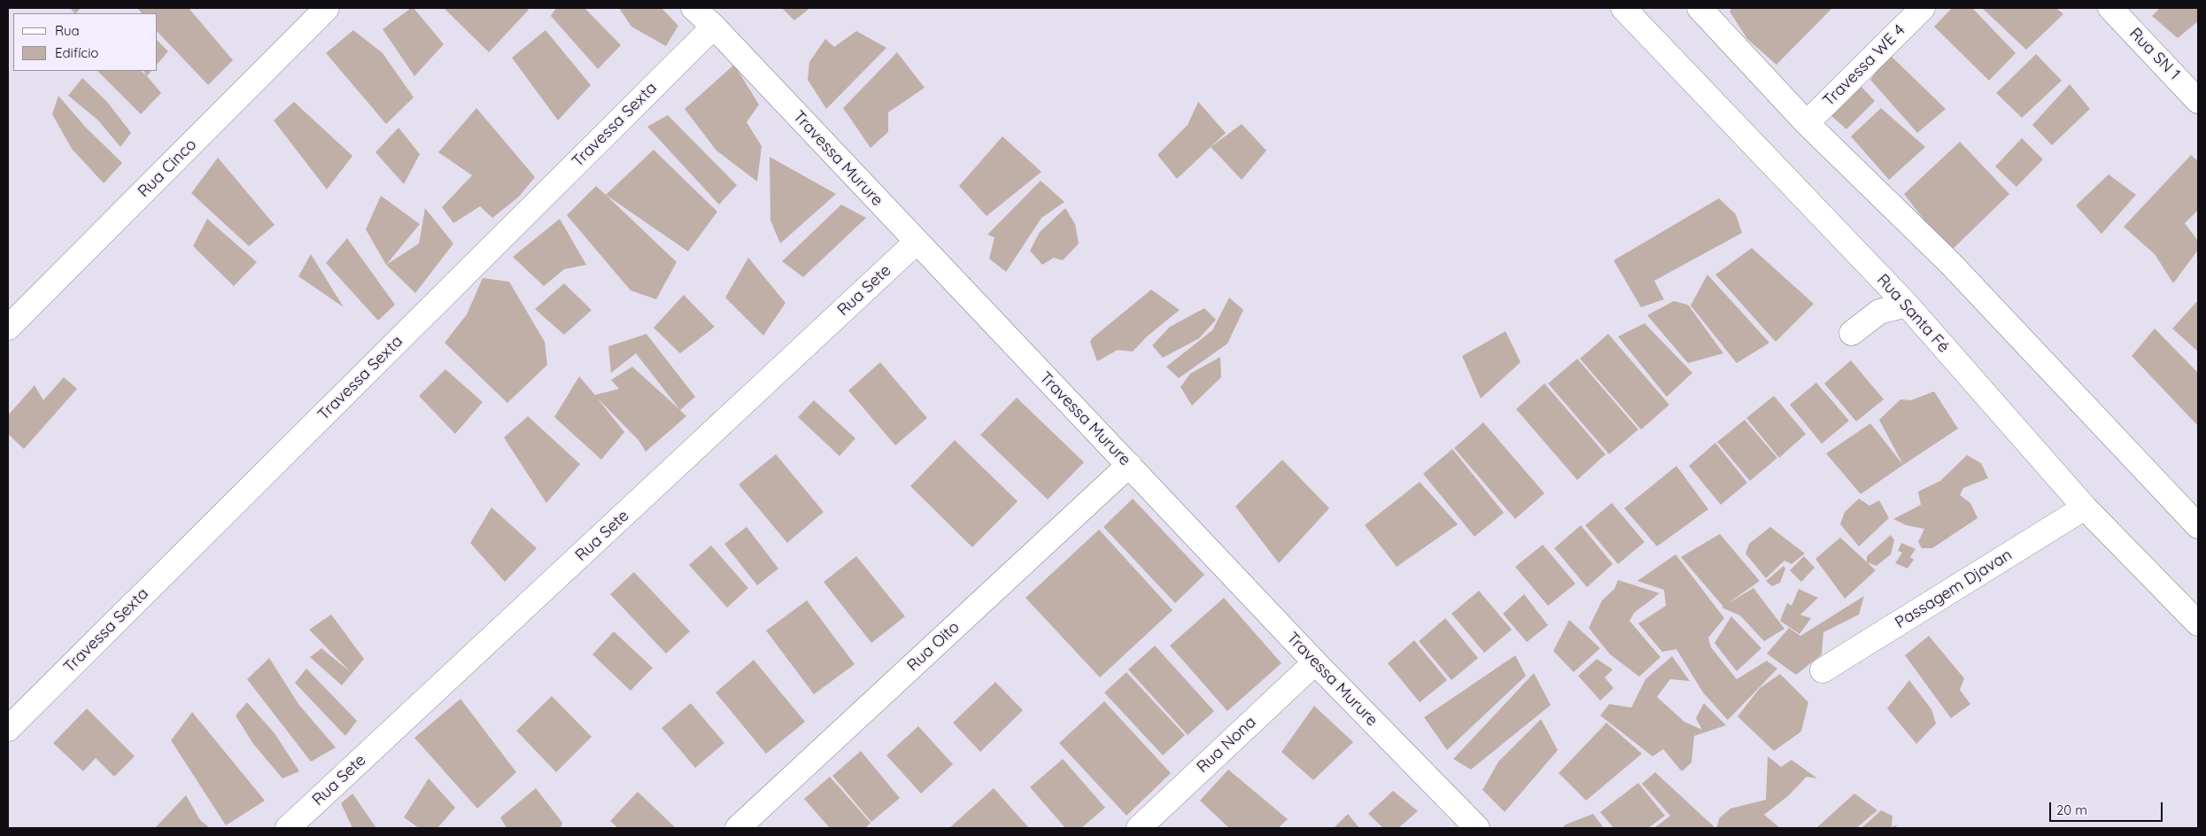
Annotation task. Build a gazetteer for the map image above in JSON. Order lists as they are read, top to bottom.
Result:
{
  "streets": {
    "street": [
      "Rua SN 1",
      "Travessa WE 4",
      "Travessa Sexta",
      "Travessa Murure",
      "Rua Cinco",
      "Rua Sete",
      "Rua Santa Fé",
      "Passagem Djavan",
      "Rua Oito",
      "Rua Nona"
    ]
  },
  "crossings": [
    ["Travessa Sexta", "Travessa Murure"],
    ["Travessa Murure", "Rua Sete"],
    ["Travessa Murure", "Rua Oito"],
    ["Travessa Murure", "Rua Nona"],
    ["Rua Santa Fé", "Passagem Djavan"]
  ],
  "legend": ["Rua", "Edifício"],
  "scale_bar": "20 m"
}
